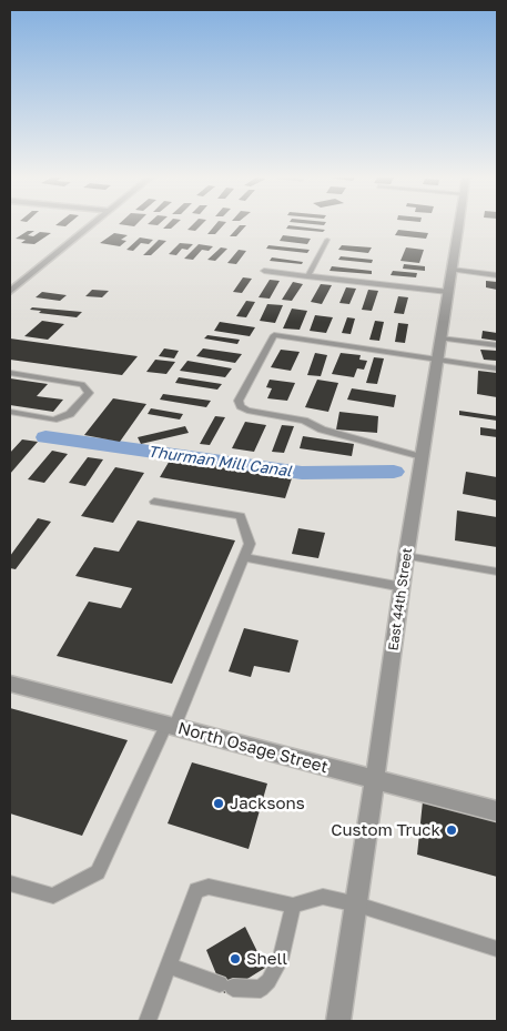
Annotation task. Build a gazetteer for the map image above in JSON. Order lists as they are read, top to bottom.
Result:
{
  "streets": {
    "street": ["East 44th Street", "North Osage Street"]
  },
  "crossings": [
    ["East 44th Street", "North Osage Street"]
  ],
  "water": ["Thurman Mill Canal"],
  "places": ["Jacksons", "Custom Truck", "Shell"]
}
